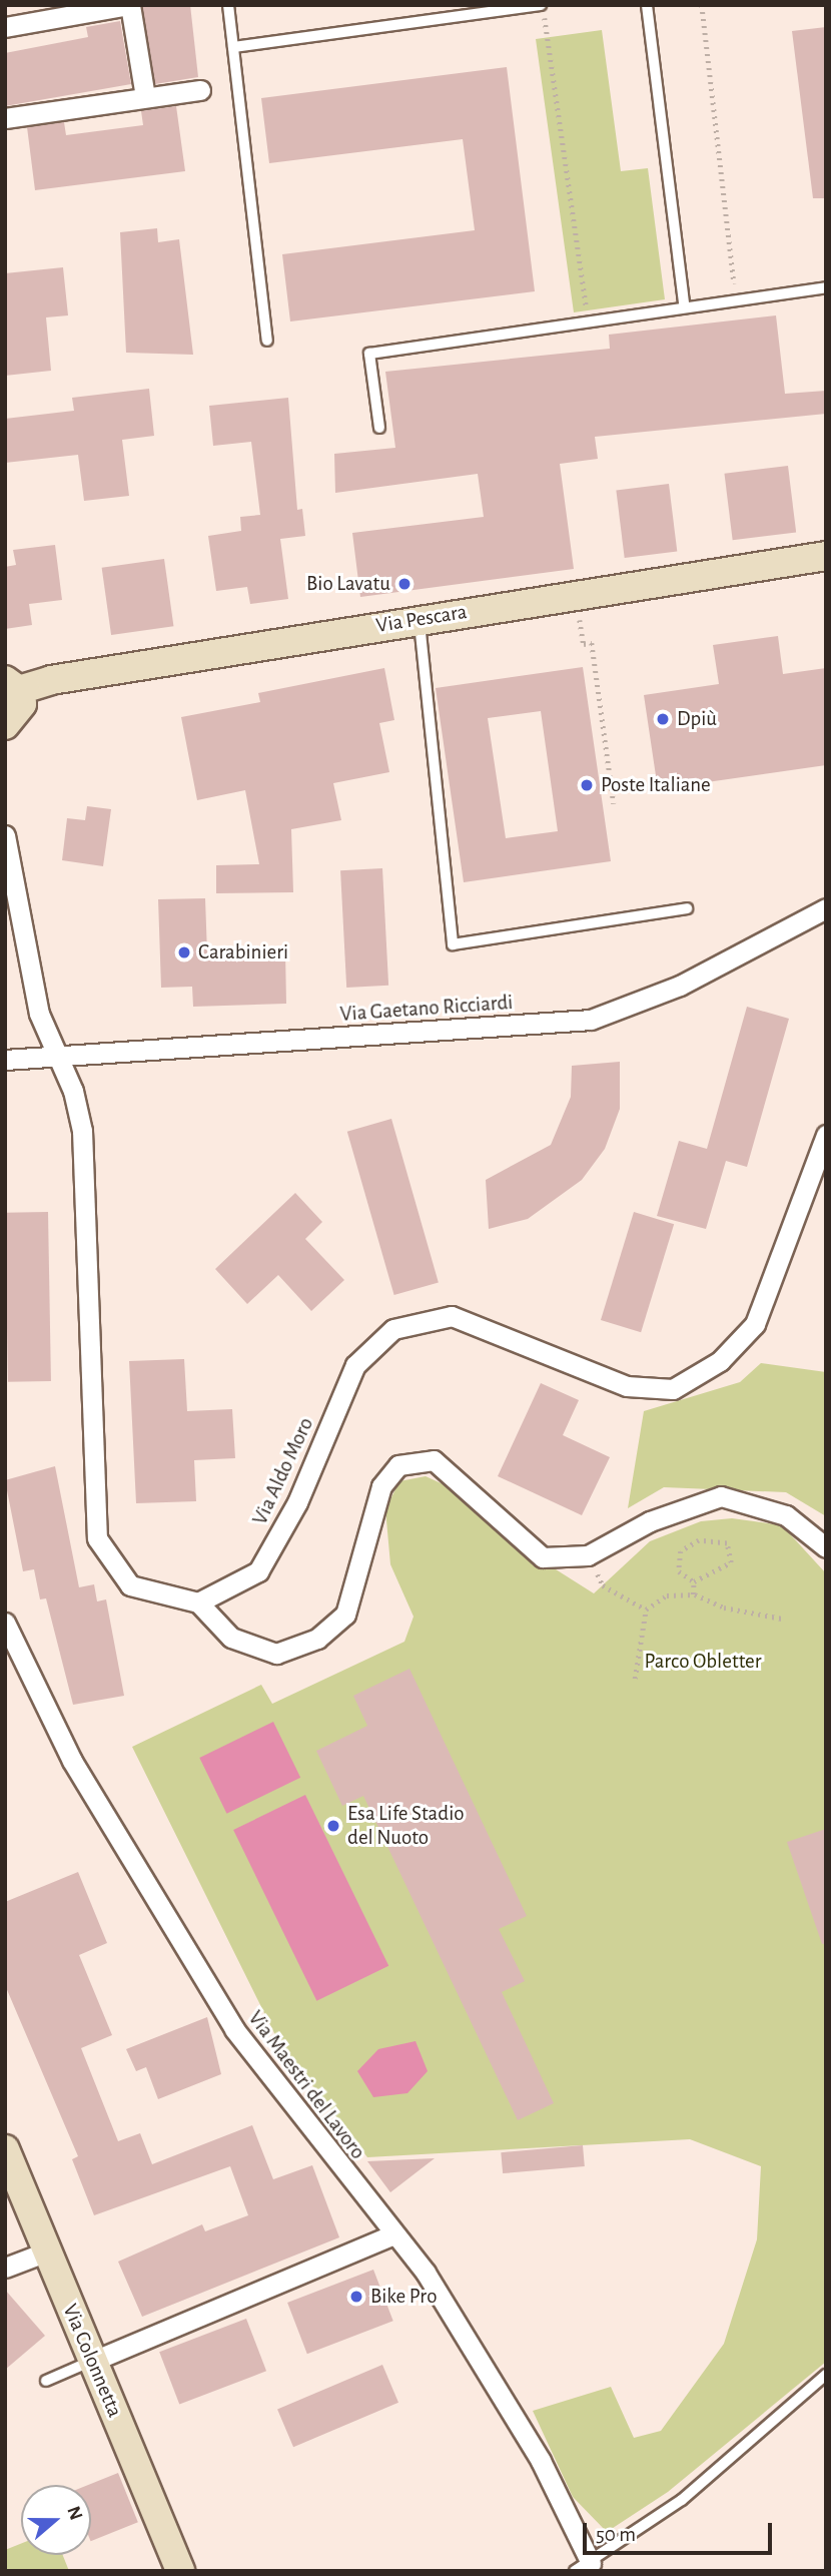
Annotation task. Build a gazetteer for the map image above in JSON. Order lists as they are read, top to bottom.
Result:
{
  "streets": {
    "street": [
      "Via Pescara",
      "Via Gaetano Ricciardi",
      "Via Aldo Moro",
      "Via Maestri del Lavoro",
      "Via Colonnetta"
    ]
  },
  "parks": ["Parco Obletter"],
  "places": [
    "Bio Lavatu",
    "Dpiù",
    "Poste Italiane",
    "Carabinieri",
    "Esa Life Stadio del Nuoto",
    "Bike Pro"
  ],
  "scale_bar": "50 m",
  "north": "right"
}
